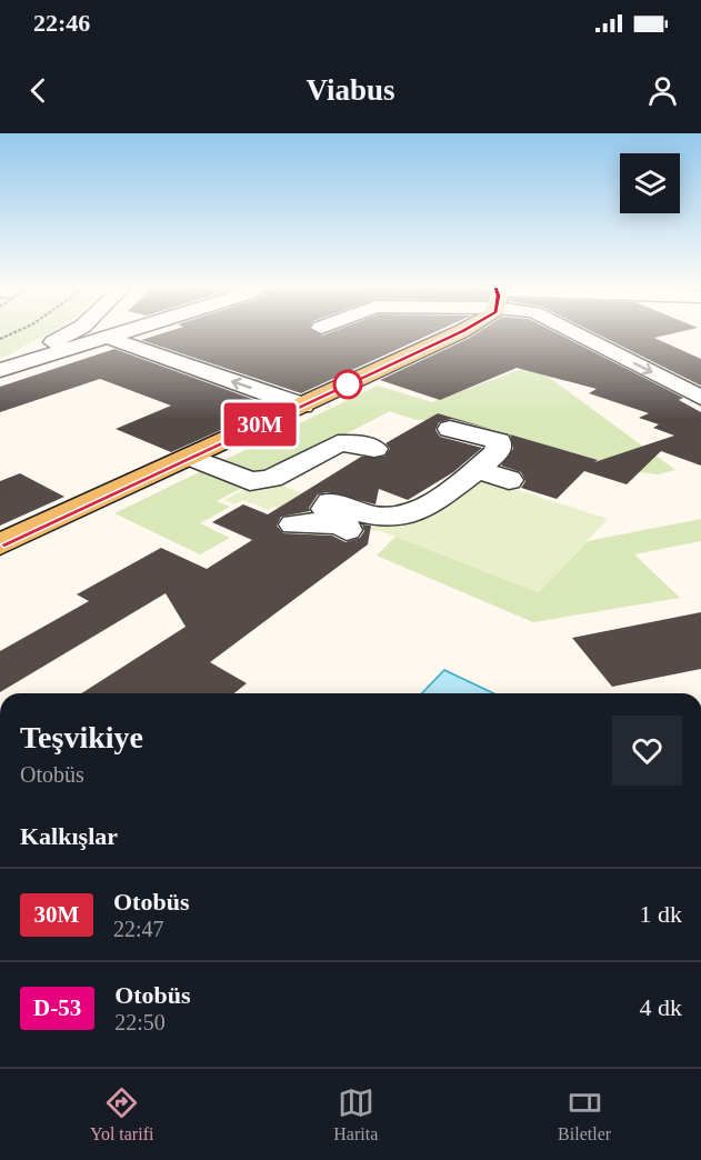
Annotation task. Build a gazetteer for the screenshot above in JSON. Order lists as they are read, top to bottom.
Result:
{
  "lines": ["bus line 30M"],
  "page": {
    "status": "22:46",
    "header": "Viabus",
    "on_map": "30M",
    "heading": [
      ["Teşvikiye", "Otobüs"],
      "Kalkışlar"
    ],
    "list": [
      {
        "mark": "30M",
        "name": "Otobüs",
        "note": "22:47",
        "value": "1 dk"
      },
      {
        "mark": "D-53",
        "name": "Otobüs",
        "note": "22:50",
        "value": "4 dk"
      }
    ],
    "tabs": ["Yol tarifi", "Harita", "Biletler"]
  }
}
